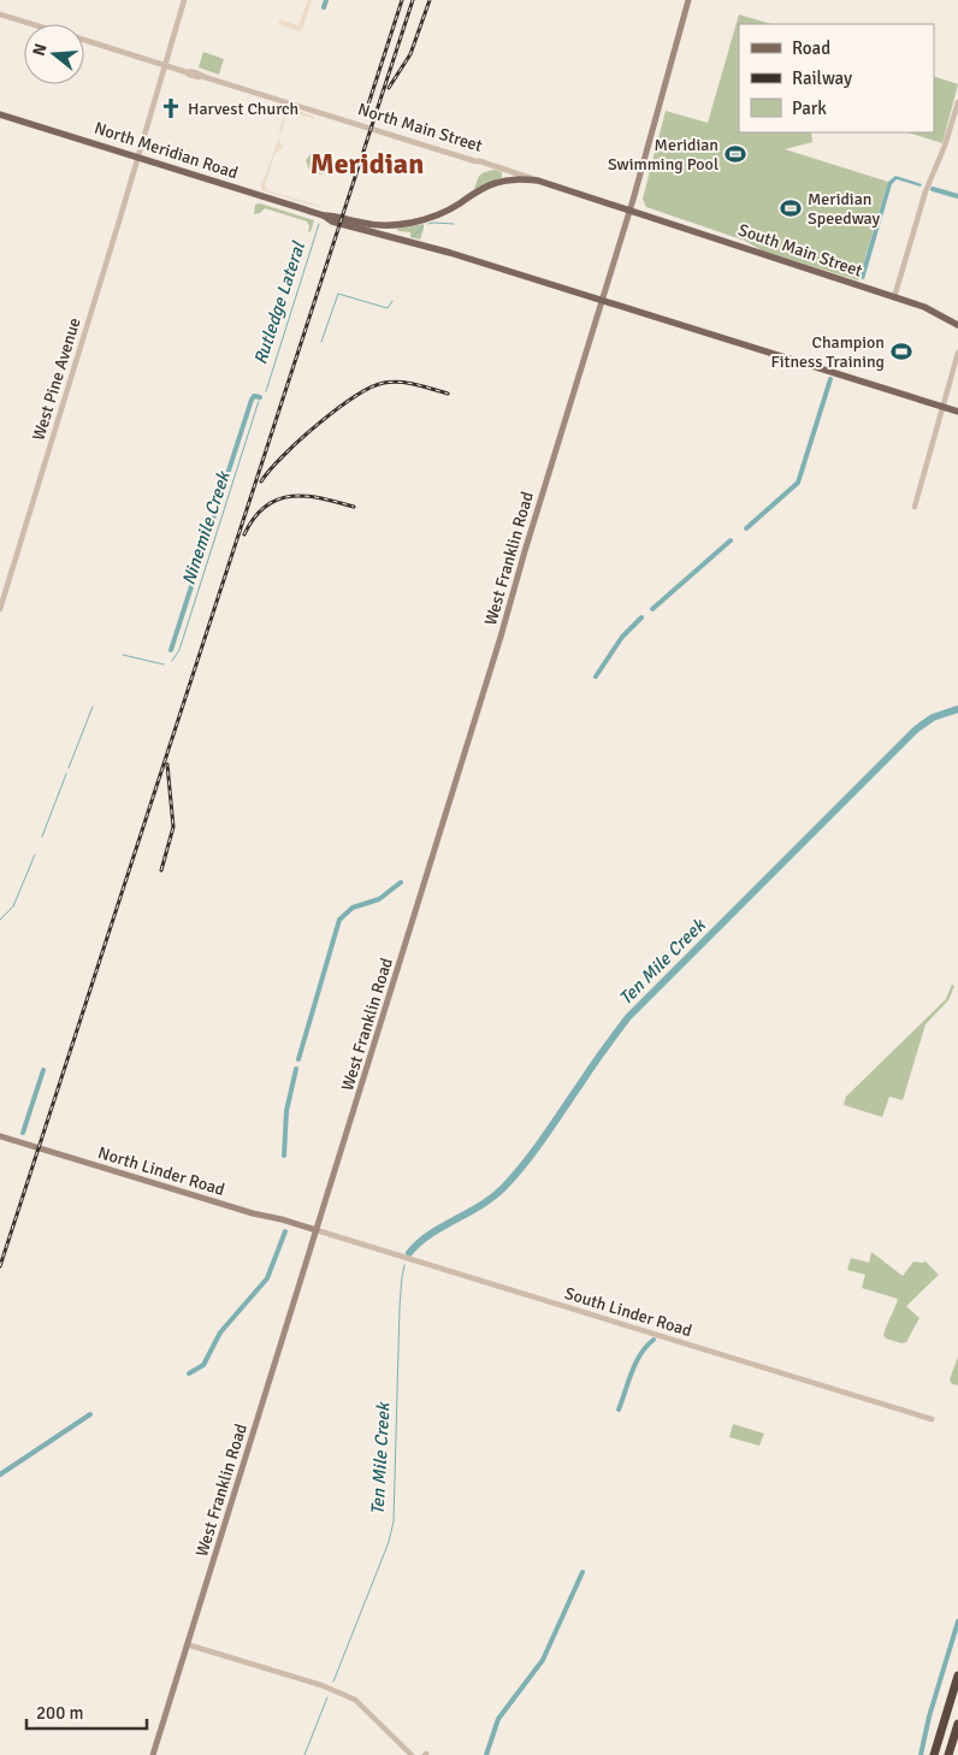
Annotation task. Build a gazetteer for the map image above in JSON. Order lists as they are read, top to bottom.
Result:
{
  "streets": {
    "main road": [
      "North Main Street",
      "North Meridian Road",
      "South Main Street",
      "West Franklin Road",
      "North Linder Road"
    ],
    "street": ["West Pine Avenue", "South Linder Road"]
  },
  "crossings": [
    ["North Main Street", "North Meridian Road"],
    ["North Main Street", "South Main Street"],
    ["North Main Street", "West Pine Avenue"],
    ["North Main Street", "West Franklin Road"],
    ["North Meridian Road", "West Pine Avenue"],
    ["North Meridian Road", "West Franklin Road"],
    ["South Main Street", "West Franklin Road"],
    ["West Franklin Road", "North Linder Road"],
    ["West Franklin Road", "South Linder Road"],
    ["North Linder Road", "South Linder Road"]
  ],
  "districts": ["Meridian"],
  "water": ["Rutledge Lateral", "Ninemile Creek", "Ten Mile Creek"],
  "places": {
    "church": ["Harvest Church"],
    "sports": ["Meridian Swimming Pool", "Meridian Speedway", "Champion Fitness Training"]
  },
  "legend": ["Road", "Railway", "Park"],
  "scale_bar": "200 m",
  "north": "left"
}
